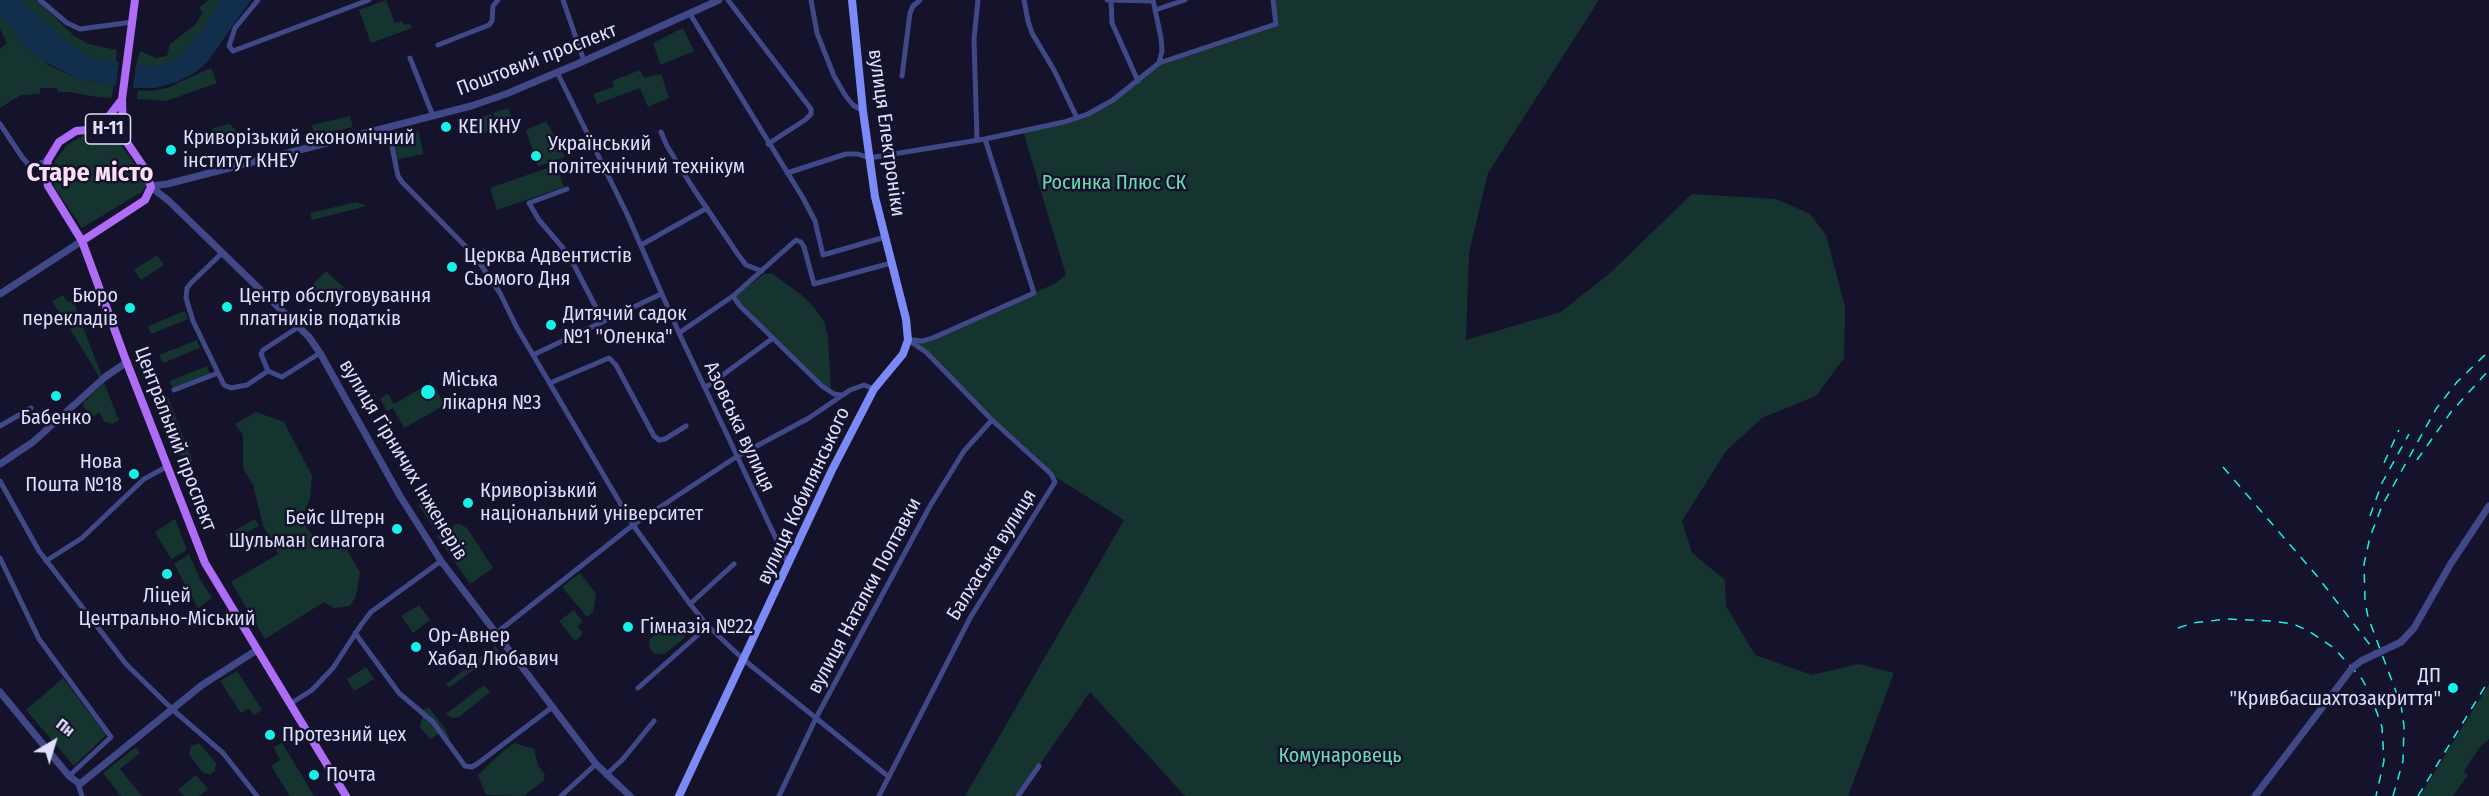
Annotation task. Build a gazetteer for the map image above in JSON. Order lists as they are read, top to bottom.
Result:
{
  "streets": {
    "main road": [
      "Н-11",
      "вулиця Електроніки",
      "Центральний проспект",
      "вулиця Кобилянського"
    ],
    "street": [
      "Поштовий проспект",
      "Азовська вулиця",
      "вулиця Гірничих Інженерів",
      "Балхаська вулиця",
      "вулиця Наталки Полтавки"
    ]
  },
  "crossings": [
    ["Поштовий проспект", "Н-11"],
    ["Поштовий проспект", "Азовська вулиця"],
    ["Поштовий проспект", "Центральний проспект"],
    ["Поштовий проспект", "вулиця Гірничих Інженерів"],
    ["Н-11", "Центральний проспект"],
    ["Н-11", "вулиця Гірничих Інженерів"],
    ["вулиця Електроніки", "вулиця Кобилянського"],
    ["вулиця Електроніки", "Балхаська вулиця"],
    ["Азовська вулиця", "вулиця Кобилянського"],
    ["Центральний проспект", "вулиця Гірничих Інженерів"],
    ["вулиця Кобилянського", "Балхаська вулиця"],
    ["Балхаська вулиця", "вулиця Наталки Полтавки"]
  ],
  "districts": ["Старе місто"],
  "parks": ["Росинка Плюс СК", "Комунаровець"],
  "places": [
    "КЕІ КНУ",
    "Криворізький економічний інститут КНЕУ",
    "Український політехнічний технікум",
    "Церква Адвентистів Сьомого Дня",
    "Центр обслуговування платників податків",
    "Бюро перекладів",
    "Дитячий садок №1 \"Оленка\"",
    "Міська лікарня №3",
    "Бабенко",
    "Нова Пошта №18",
    "Криворізький національний університет",
    "Бейс Штерн Шульман синагога",
    "Ліцей Центрально-Міський",
    "Гімназія №22",
    "Ор-Авнер Хабад Любавич",
    "ДП \"Кривбасшахтозакриття\"",
    "Протезний цех",
    "Почта"
  ],
  "north": "top right"
}
